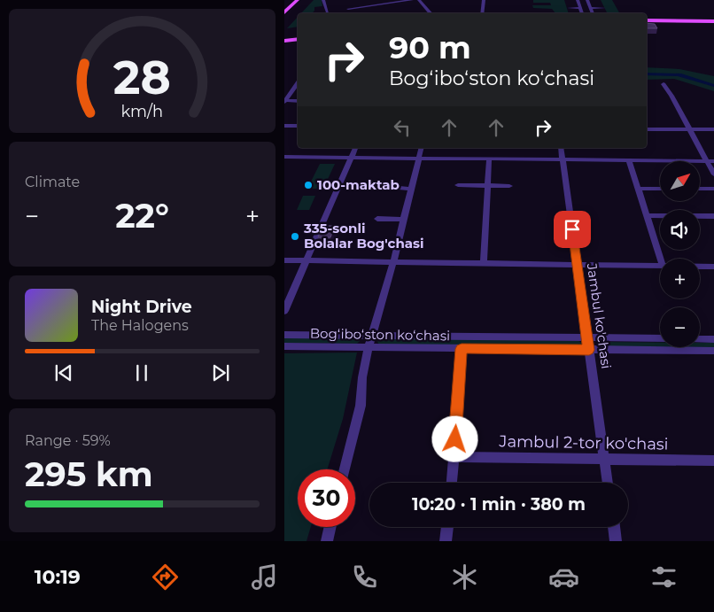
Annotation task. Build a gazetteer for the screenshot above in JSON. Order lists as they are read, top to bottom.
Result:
{
  "streets": {
    "street": ["Jambul ko'chasi", "Bogʻiboʻston koʻchasi", "Jambul 2-tor ko'chasi"]
  },
  "crossings": [
    ["Jambul ko'chasi", "Bogʻiboʻston koʻchasi"],
    ["Jambul ko'chasi", "Jambul 2-tor ko'chasi"]
  ],
  "places": ["100-maktab", "335-sonli Bolalar Bog'chasi"],
  "north": "top right",
  "page": {
    "turn": ["90 m", "Bogʻiboʻston koʻchasi"],
    "tile": [
      "Climate",
      ["Range · 59%", "295 km"]
    ],
    "map_buttons": ["+", "−"],
    "heat": ["−", "22°", "+"],
    "song": ["Night Drive", "The Halogens"],
    "limit": "30",
    "trip": "10:20 · 1 min · 380 m",
    "tabs": "10:19",
    "gauge": ["28", "km/h"]
  }
}
